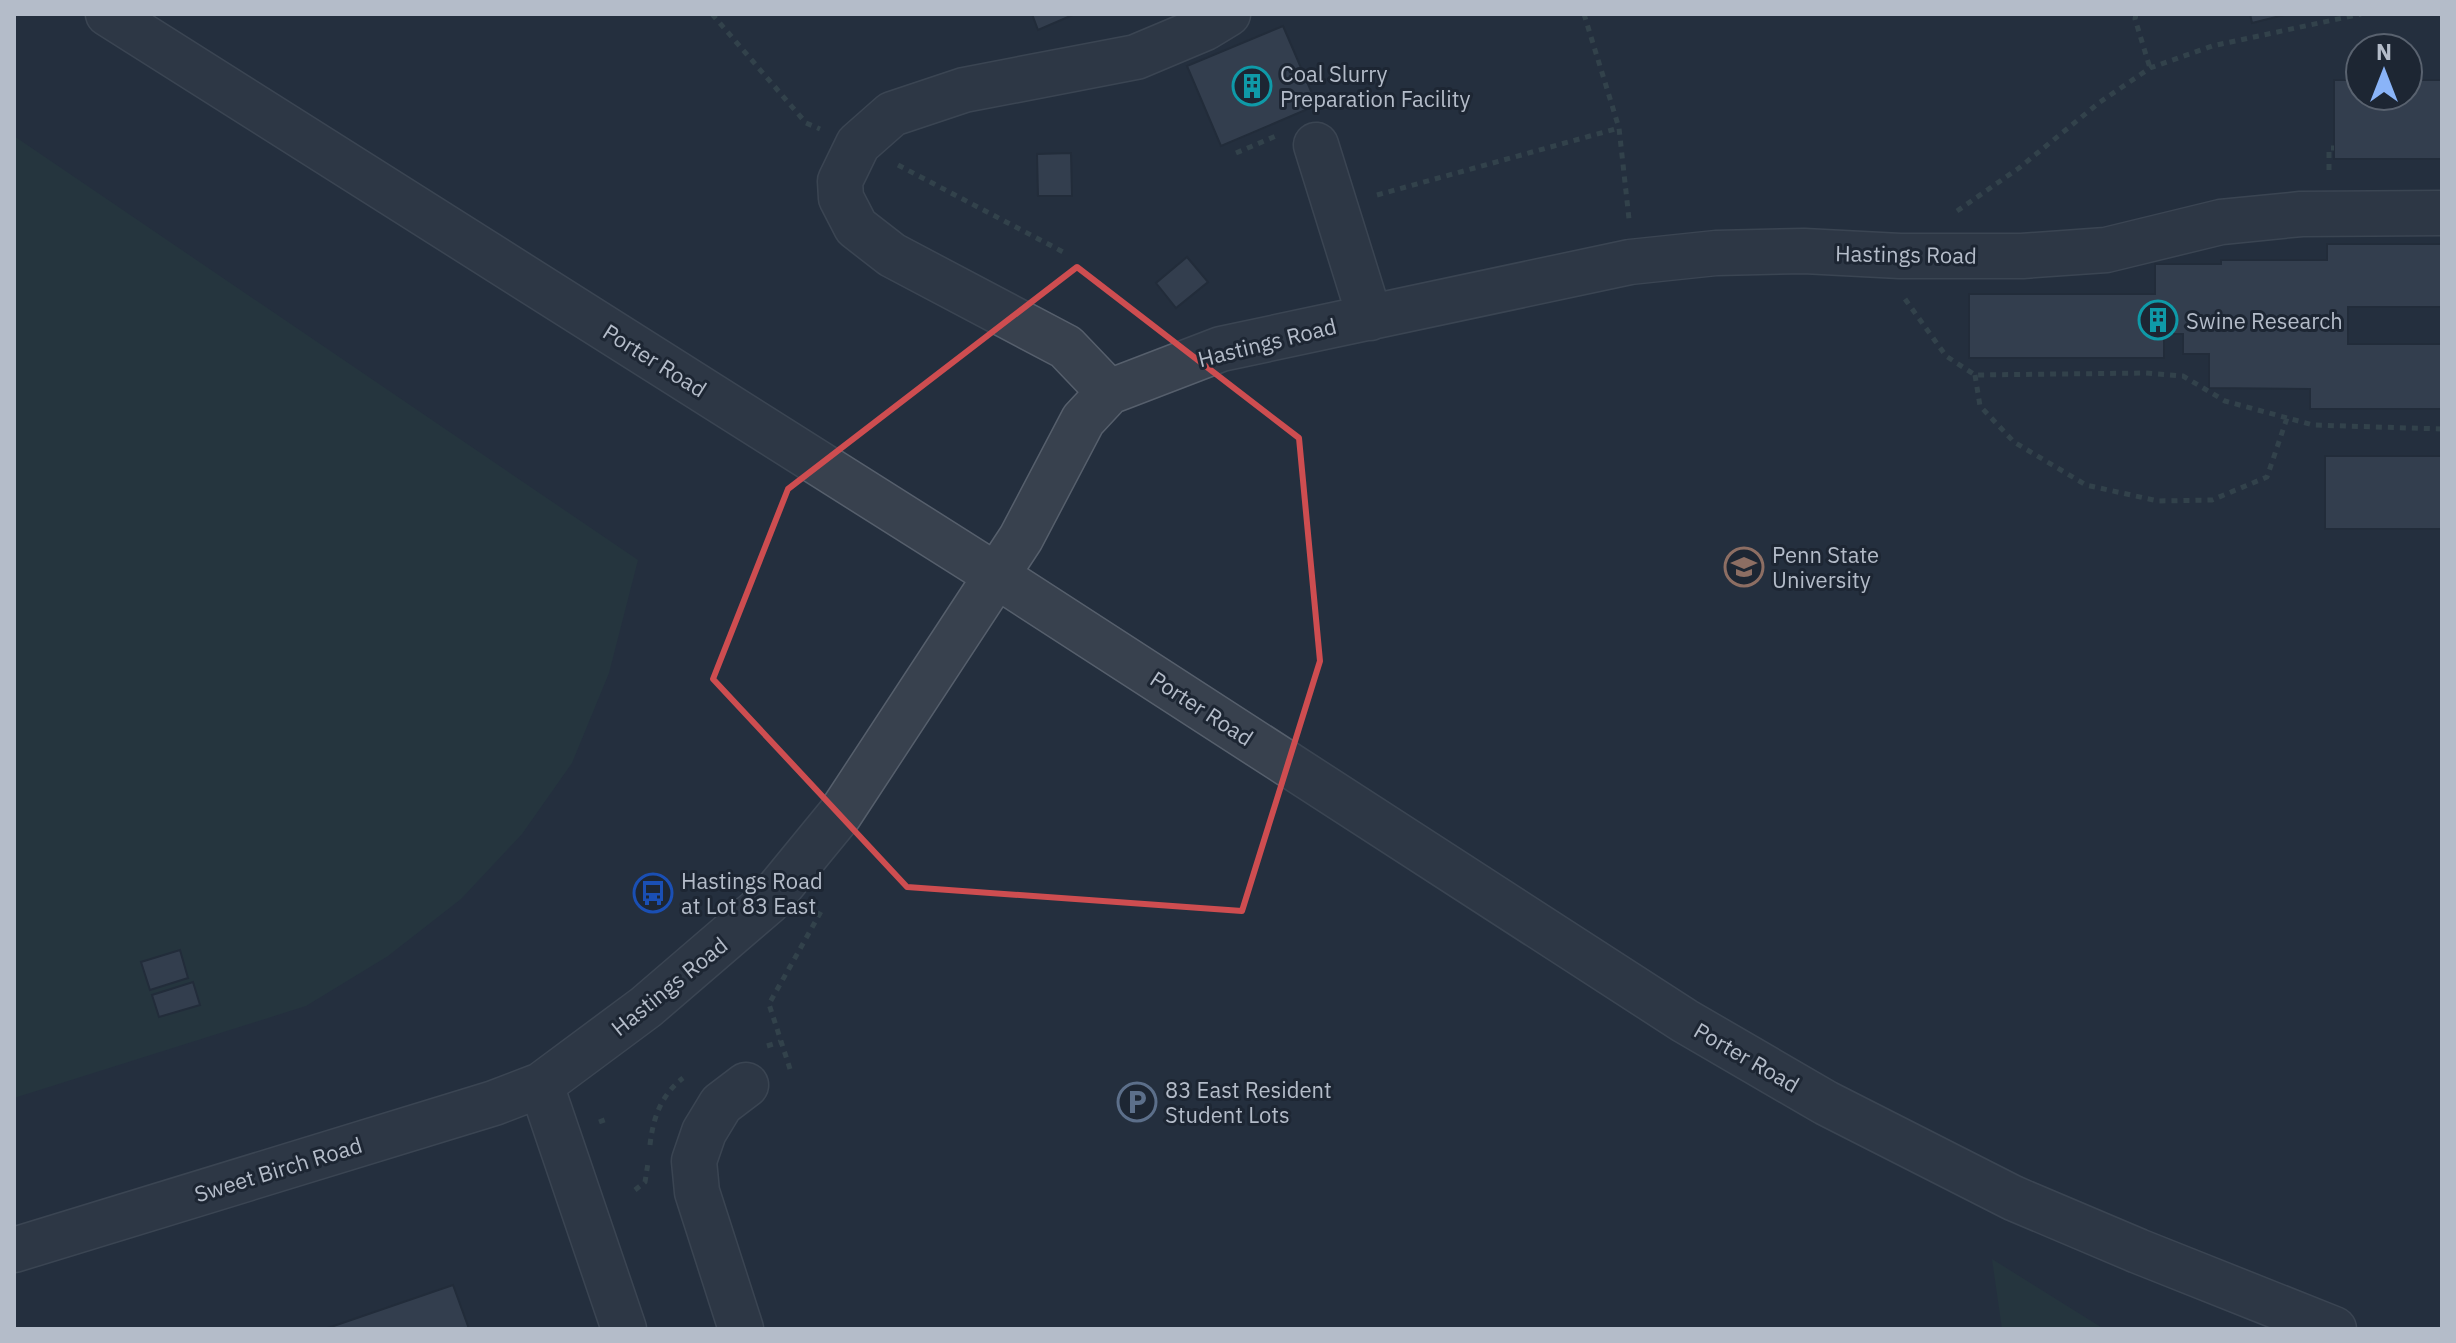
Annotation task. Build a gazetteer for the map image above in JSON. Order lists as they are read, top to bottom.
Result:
{
  "streets": {
    "street": ["Hastings Road", "Porter Road", "Sweet Birch Road"]
  },
  "crossings": [
    ["Hastings Road", "Porter Road"],
    ["Hastings Road", "Sweet Birch Road"]
  ],
  "places": {
    "building": ["Coal Slurry Preparation Facility", "Swine Research"],
    "school or university": ["Penn State University"],
    "bus stop": ["Hastings Road at Lot 83 East"],
    "parking": ["83 East Resident Student Lots"]
  },
  "north": "top"
}
